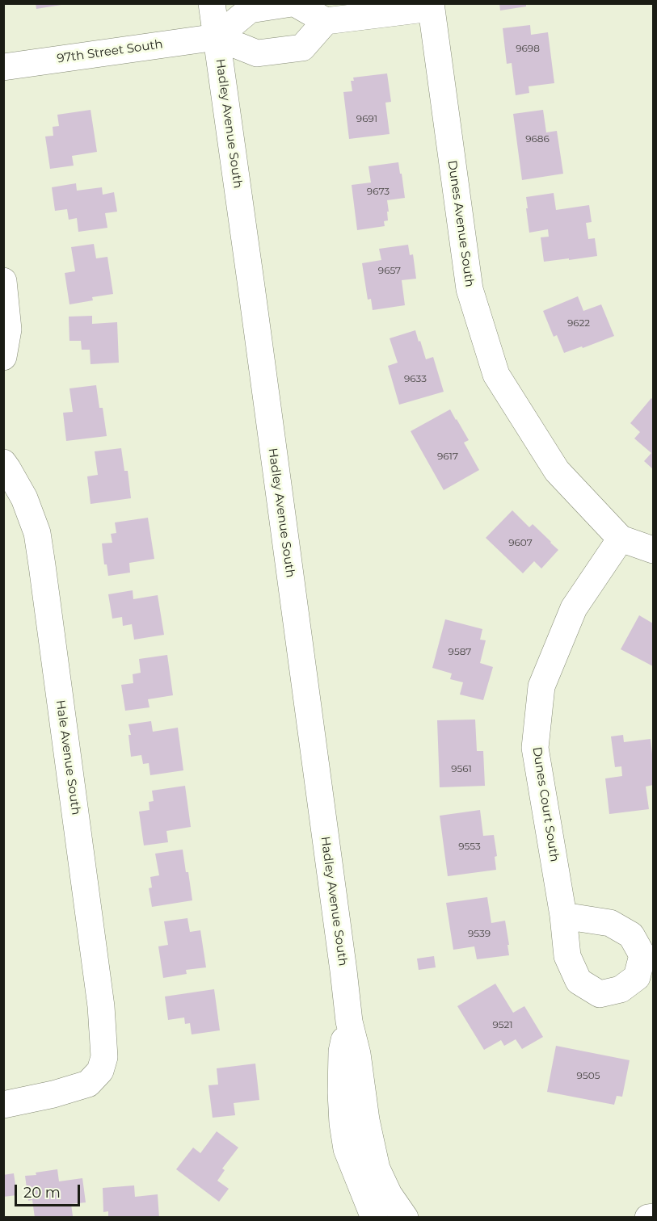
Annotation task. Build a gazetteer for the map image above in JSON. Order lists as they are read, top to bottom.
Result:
{
  "streets": {
    "street": [
      "97th Street South",
      "Hadley Avenue South",
      "Dunes Avenue South",
      "Hale Avenue South",
      "Dunes Court South"
    ]
  },
  "crossings": [
    ["97th Street South", "Hadley Avenue South"],
    ["Dunes Avenue South", "Dunes Court South"]
  ],
  "house_numbers": [
    "9698",
    "9691",
    "9686",
    "9673",
    "9657",
    "9622",
    "9633",
    "9617",
    "9607",
    "9587",
    "9561",
    "9553",
    "9539",
    "9521",
    "9505"
  ],
  "scale_bar": "20 m"
}
